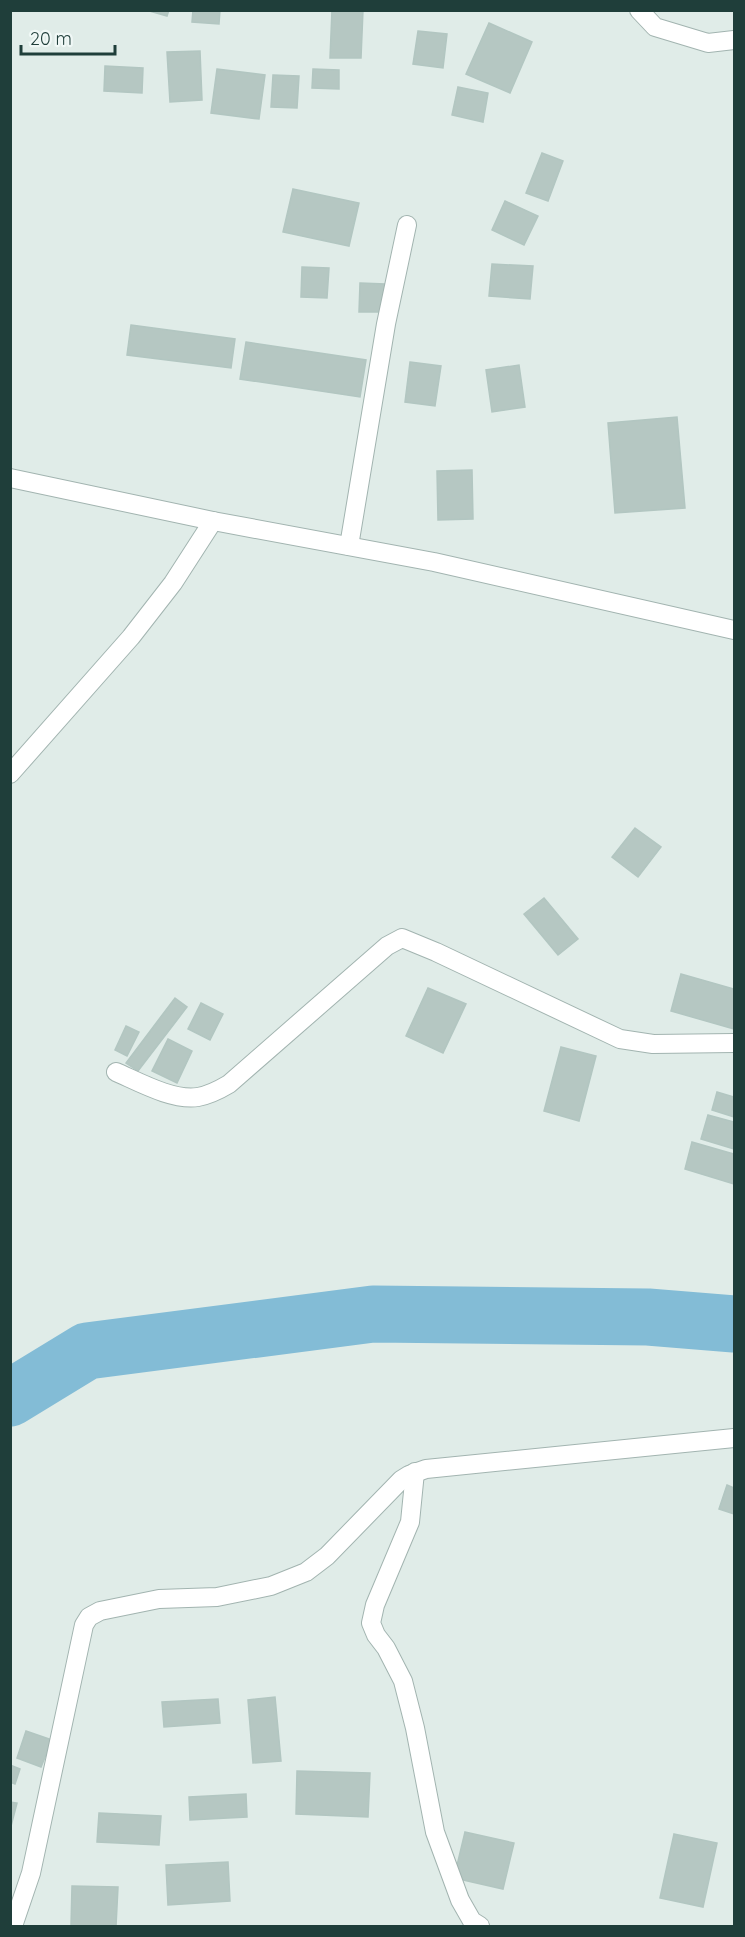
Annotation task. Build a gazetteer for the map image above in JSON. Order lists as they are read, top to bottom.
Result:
{
  "scale_bar": "20 m"
}
